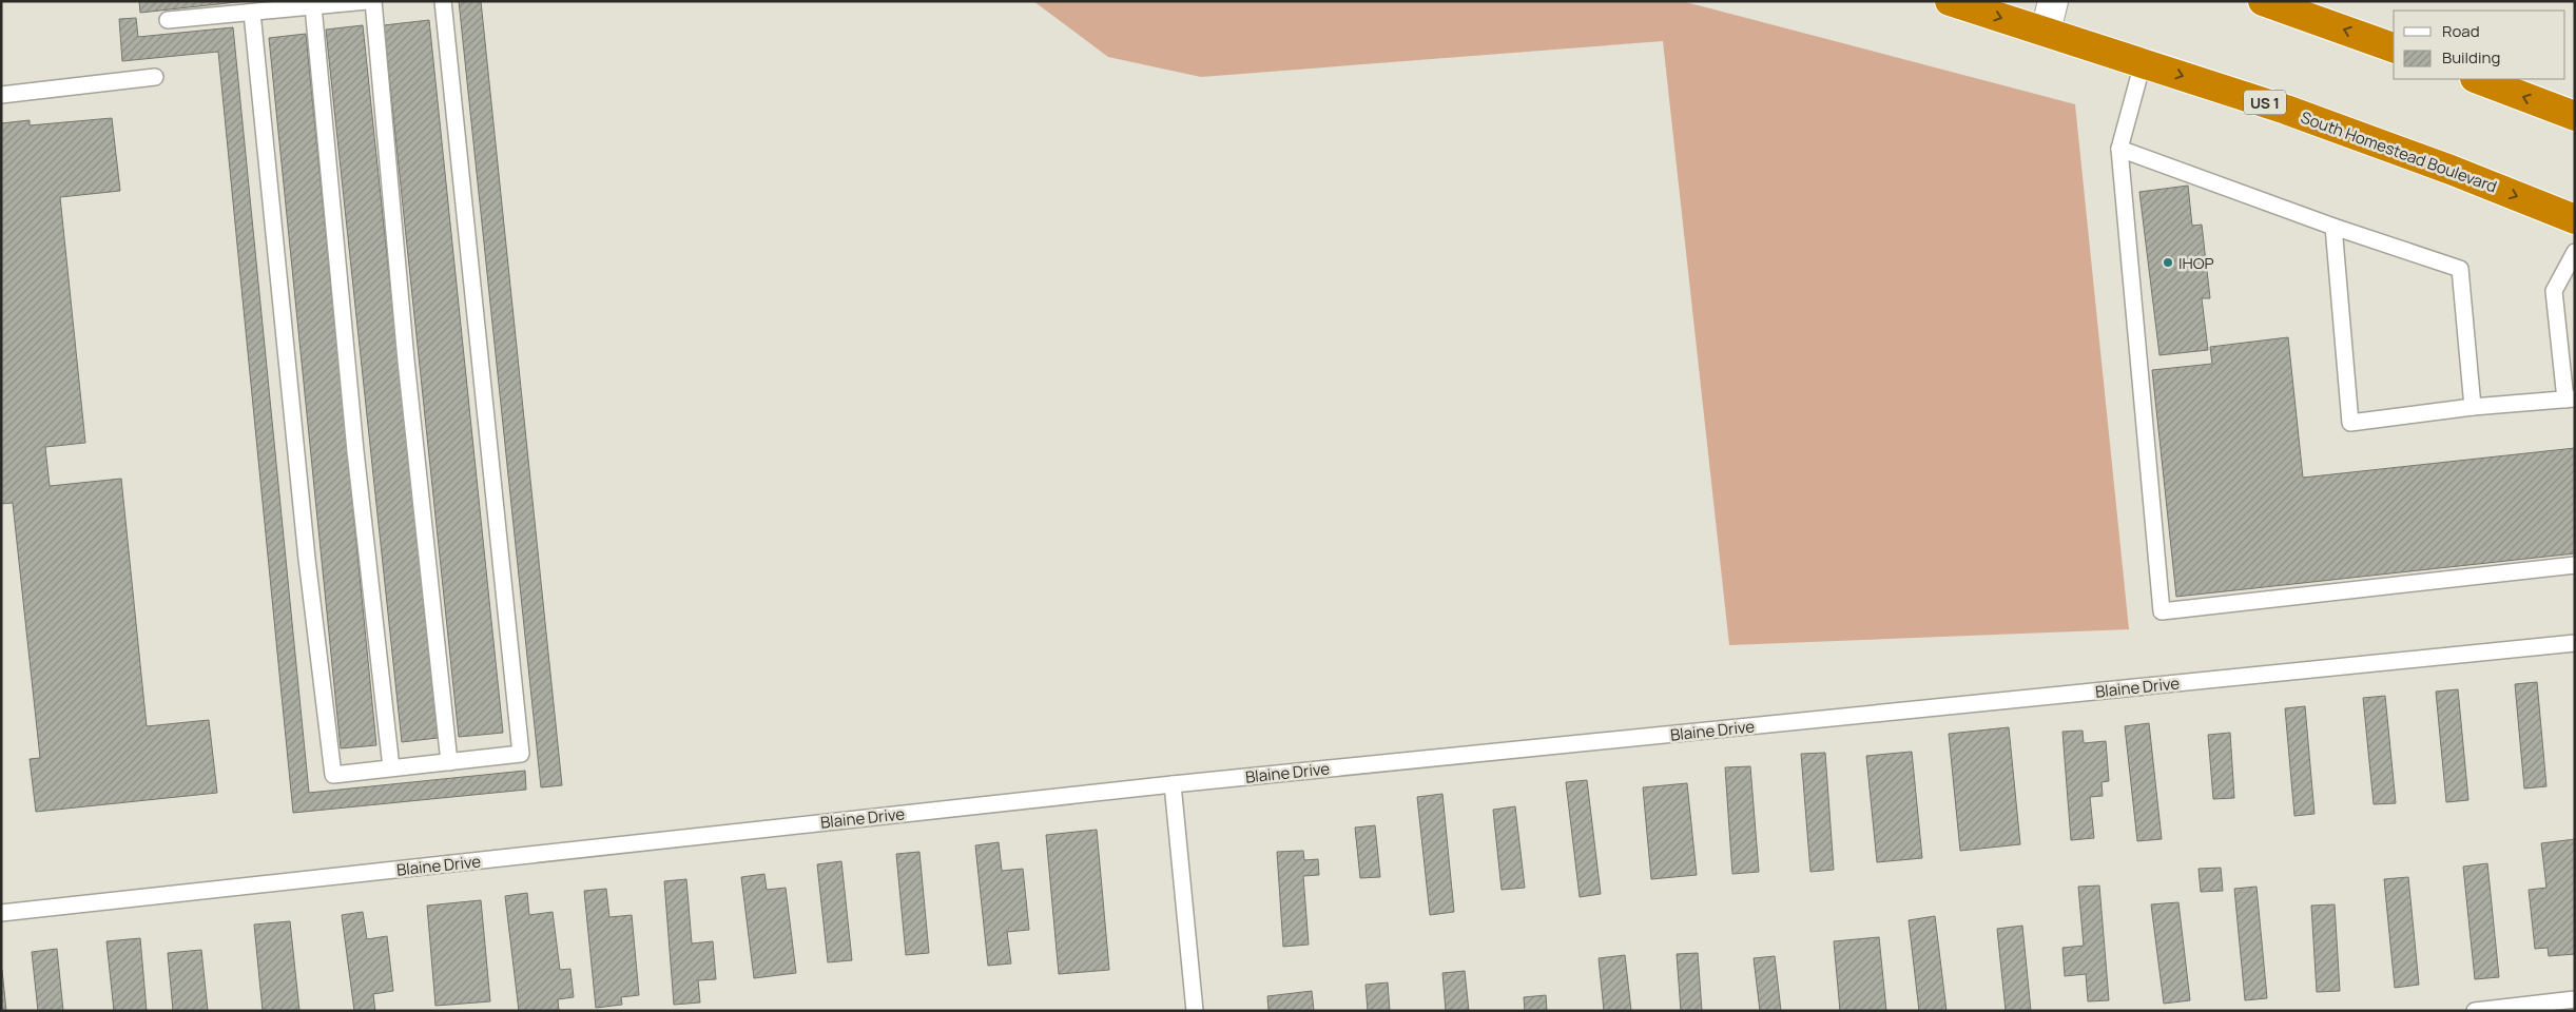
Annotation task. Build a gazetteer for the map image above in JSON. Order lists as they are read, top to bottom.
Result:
{
  "streets": {
    "highway": ["US 1", "South Homestead Boulevard"],
    "lane": ["Blaine Drive"]
  },
  "places": ["IHOP"],
  "legend": ["Road", "Building"]
}
